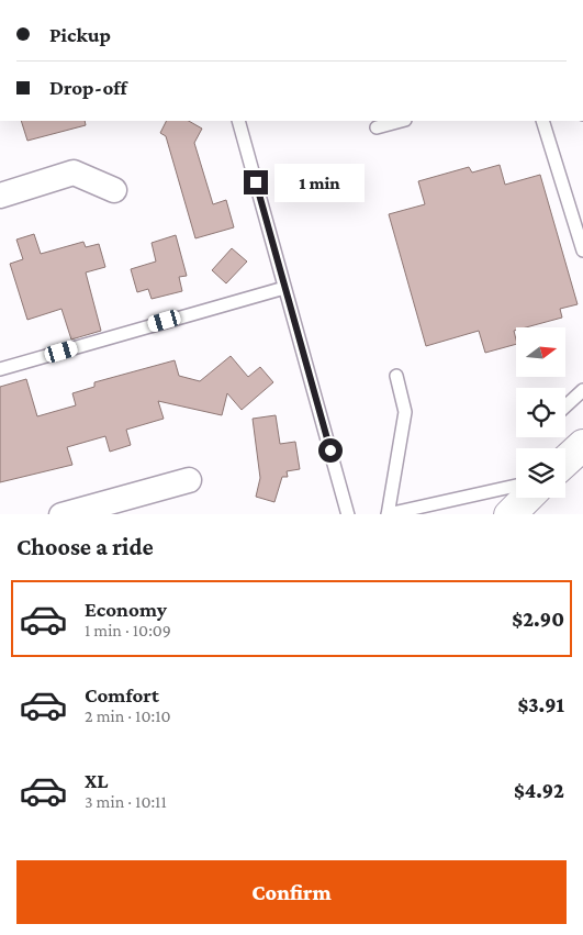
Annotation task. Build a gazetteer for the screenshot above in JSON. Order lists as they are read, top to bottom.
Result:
{
  "north": "right",
  "page": {
    "banner": ["Pickup", "Drop-off"],
    "bubble": "1 min",
    "heading": "Choose a ride",
    "list": [
      {
        "name": "Economy",
        "note": "1 min · 10:09",
        "value": "$2.90"
      },
      {
        "name": "Comfort",
        "note": "2 min · 10:10",
        "value": "$3.91"
      },
      {
        "name": "XL",
        "note": "3 min · 10:11",
        "value": "$4.92"
      }
    ],
    "buttons": "Confirm"
  }
}
